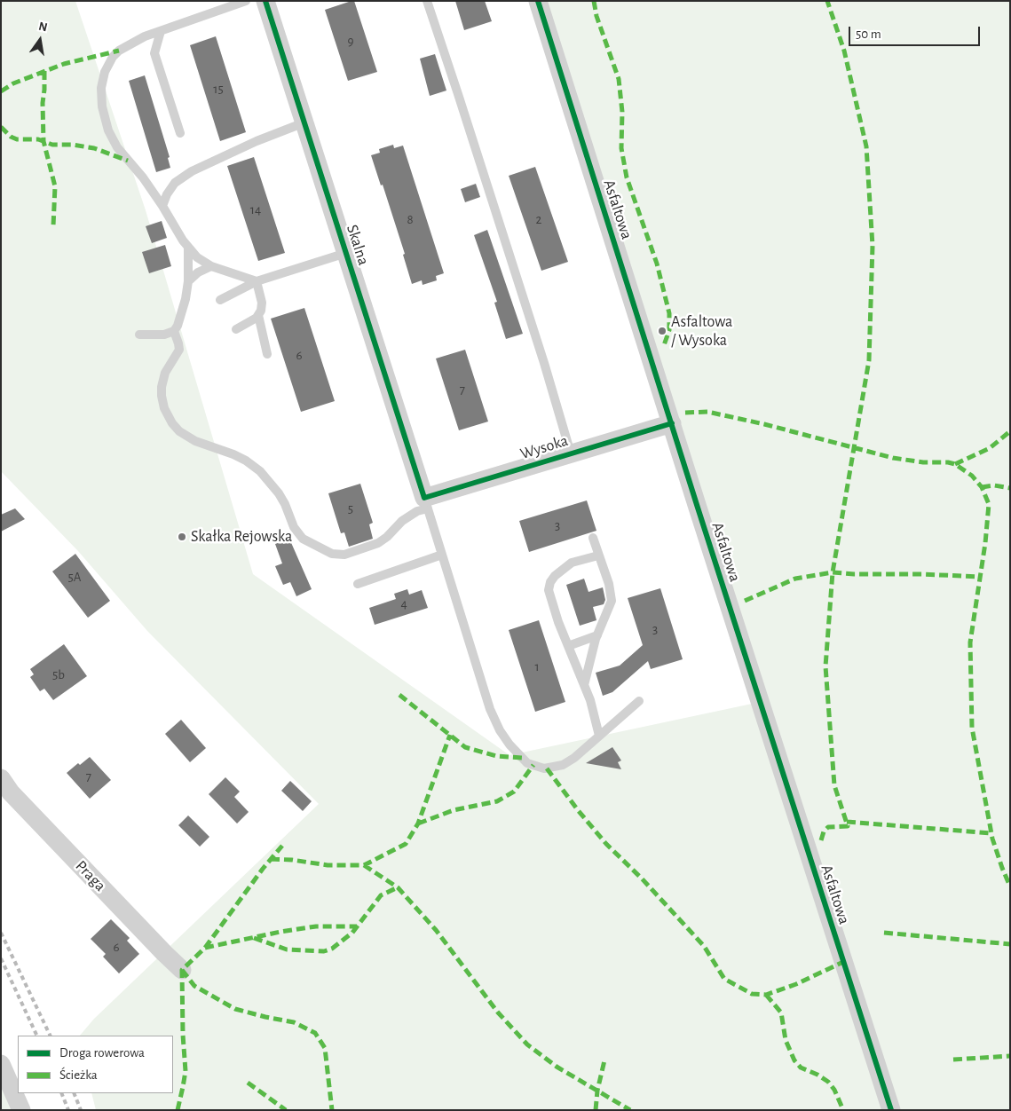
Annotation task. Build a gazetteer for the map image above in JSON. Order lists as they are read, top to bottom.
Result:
{
  "streets": {
    "street": [
      "Asfaltowa",
      "Skalna",
      "Wysoka",
      "Praga"
    ]
  },
  "crossings": [
    ["Asfaltowa", "Wysoka"],
    ["Skalna", "Wysoka"]
  ],
  "places": ["Asfaltowa / Wysoka", "Skałka Rejowska"],
  "house_numbers": [
    "9",
    "15",
    "14",
    "8",
    "2",
    "6",
    "7",
    "5",
    "3",
    "5A",
    "4",
    "3",
    "1",
    "5b",
    "7",
    "6"
  ],
  "legend": ["Droga rowerowa", "Ścieżka"],
  "scale_bar": "50 m",
  "north": "top"
}
